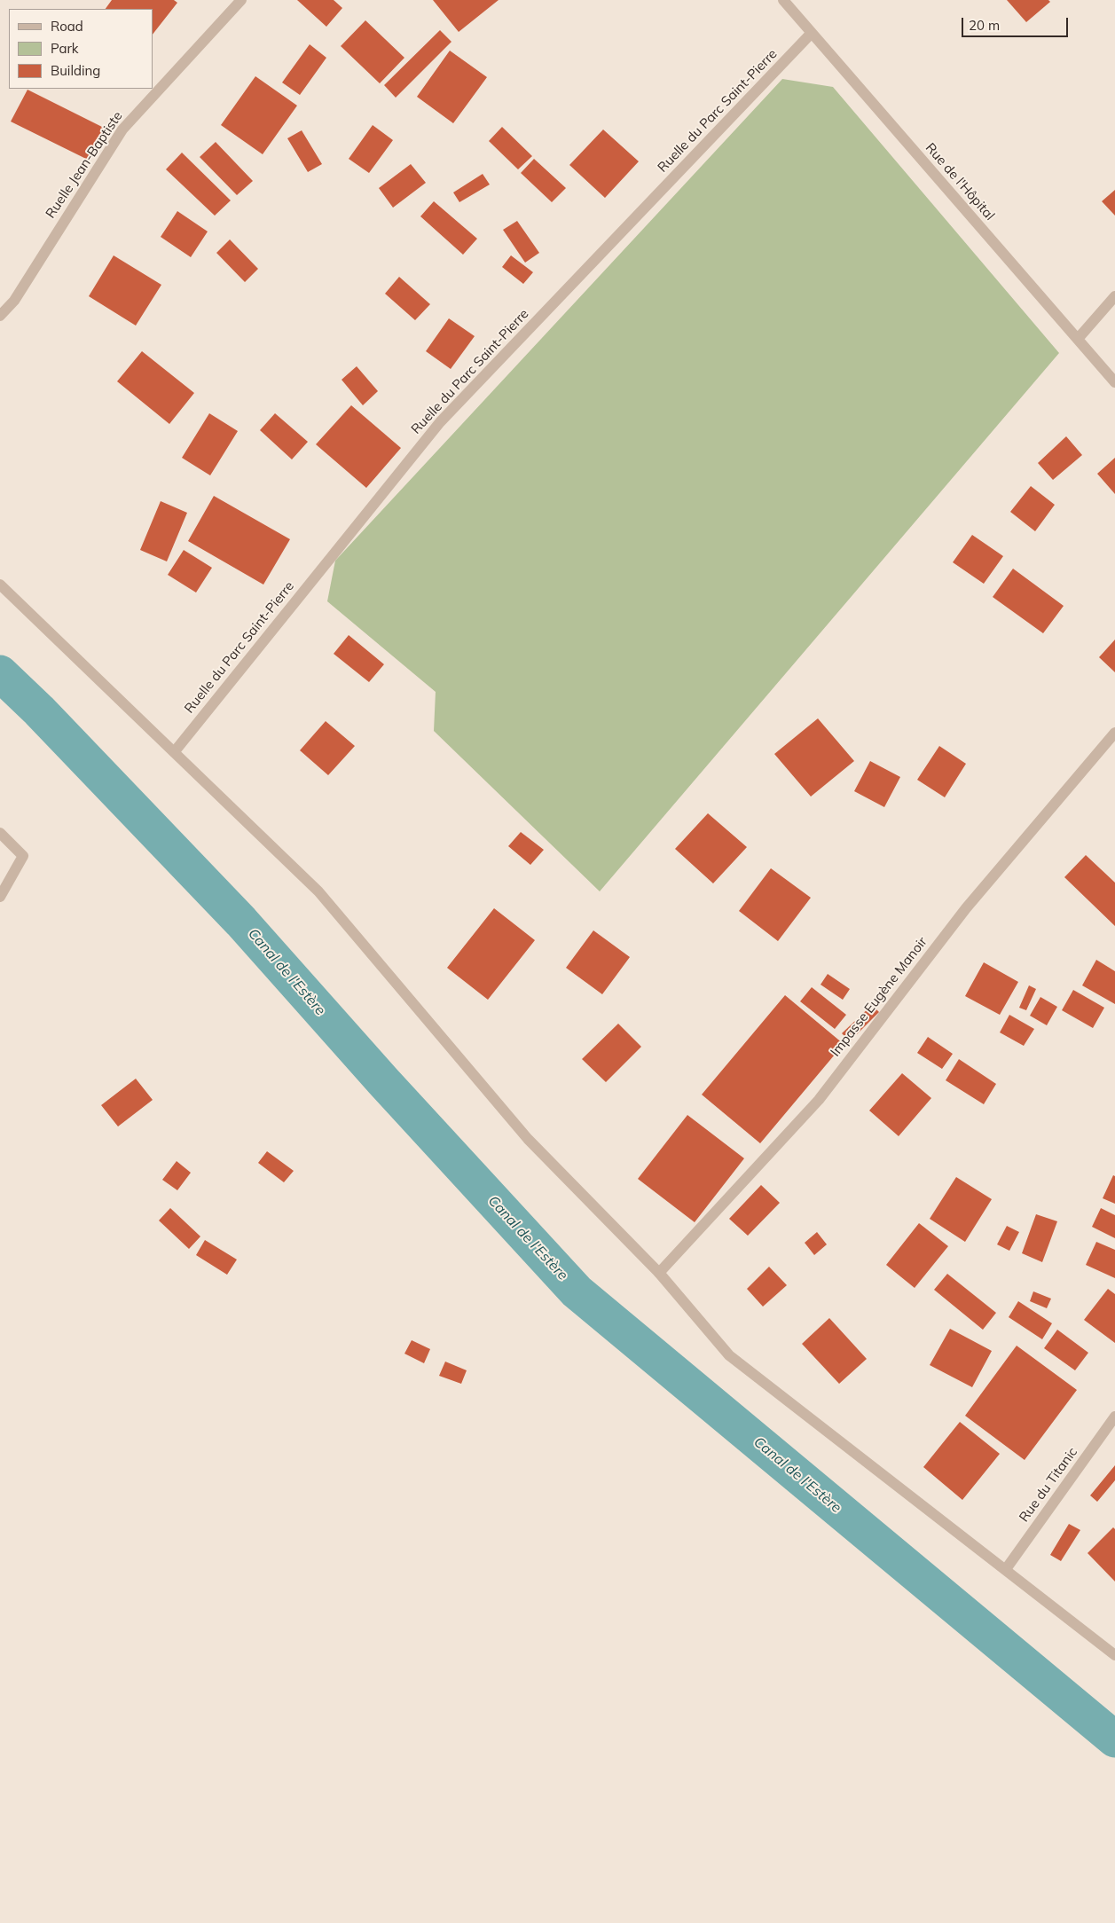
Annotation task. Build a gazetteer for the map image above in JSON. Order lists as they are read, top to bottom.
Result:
{
  "streets": {
    "street": [
      "Ruelle du Parc Saint-Pierre",
      "Ruelle Jean-Baptiste",
      "Rue de l'Hôpital",
      "Impasse Eugène Manoir",
      "Rue du Titanic"
    ]
  },
  "crossings": [
    ["Ruelle du Parc Saint-Pierre", "Rue de l'Hôpital"]
  ],
  "water": ["Canal de l'Estère"],
  "legend": ["Road", "Park", "Building"],
  "scale_bar": "20 m"
}
